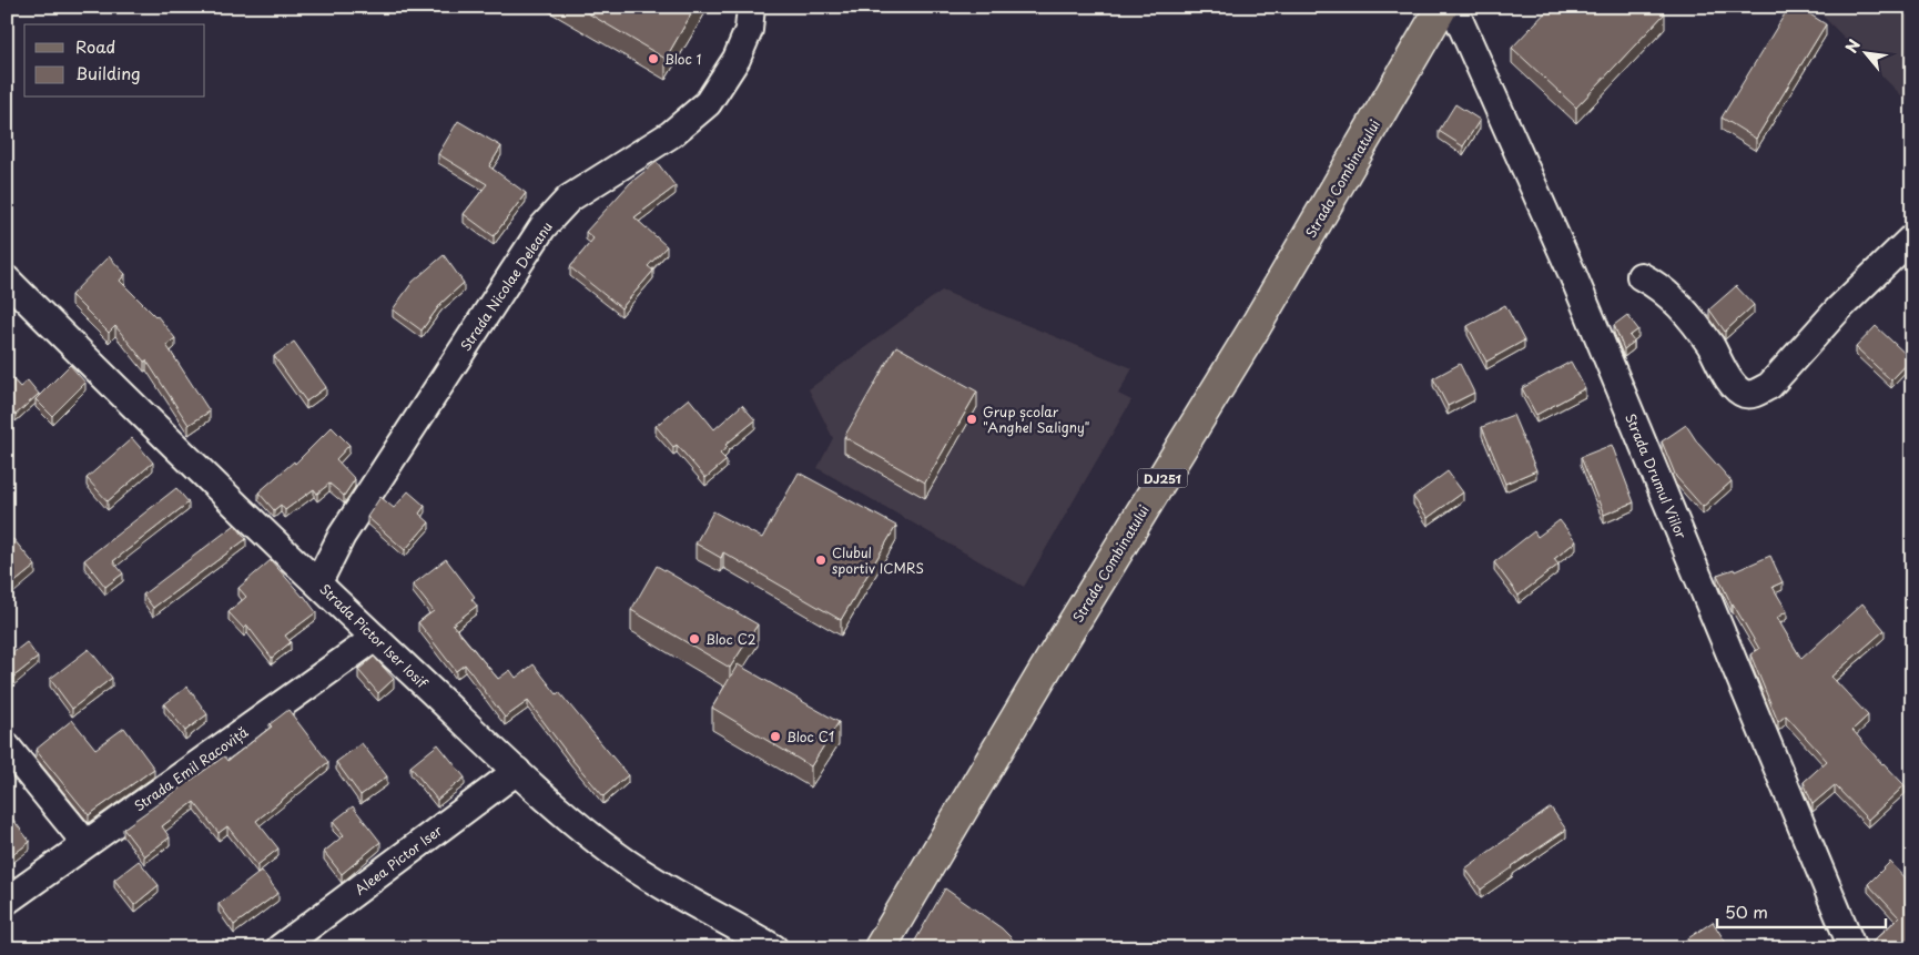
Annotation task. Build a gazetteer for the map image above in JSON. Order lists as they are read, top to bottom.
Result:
{
  "streets": {
    "main road": ["Strada Combinatului", "DJ251"],
    "street": [
      "Strada Nicolae Deleanu",
      "Strada Drumul Viilor",
      "Strada Pictor Iser Iosif",
      "Strada Emil Racoviță",
      "Aleea Pictor Iser"
    ]
  },
  "crossings": [
    ["Strada Nicolae Deleanu", "Strada Pictor Iser Iosif"],
    ["Strada Pictor Iser Iosif", "Strada Emil Racoviță"],
    ["Strada Pictor Iser Iosif", "Aleea Pictor Iser"]
  ],
  "places": [
    "Bloc 1",
    "Grup școlar \"Anghel Saligny\"",
    "Clubul sportiv ICMRS",
    "Bloc C2",
    "Bloc C1"
  ],
  "legend": ["Road", "Building"],
  "scale_bar": "50 m",
  "north": "top left"
}
